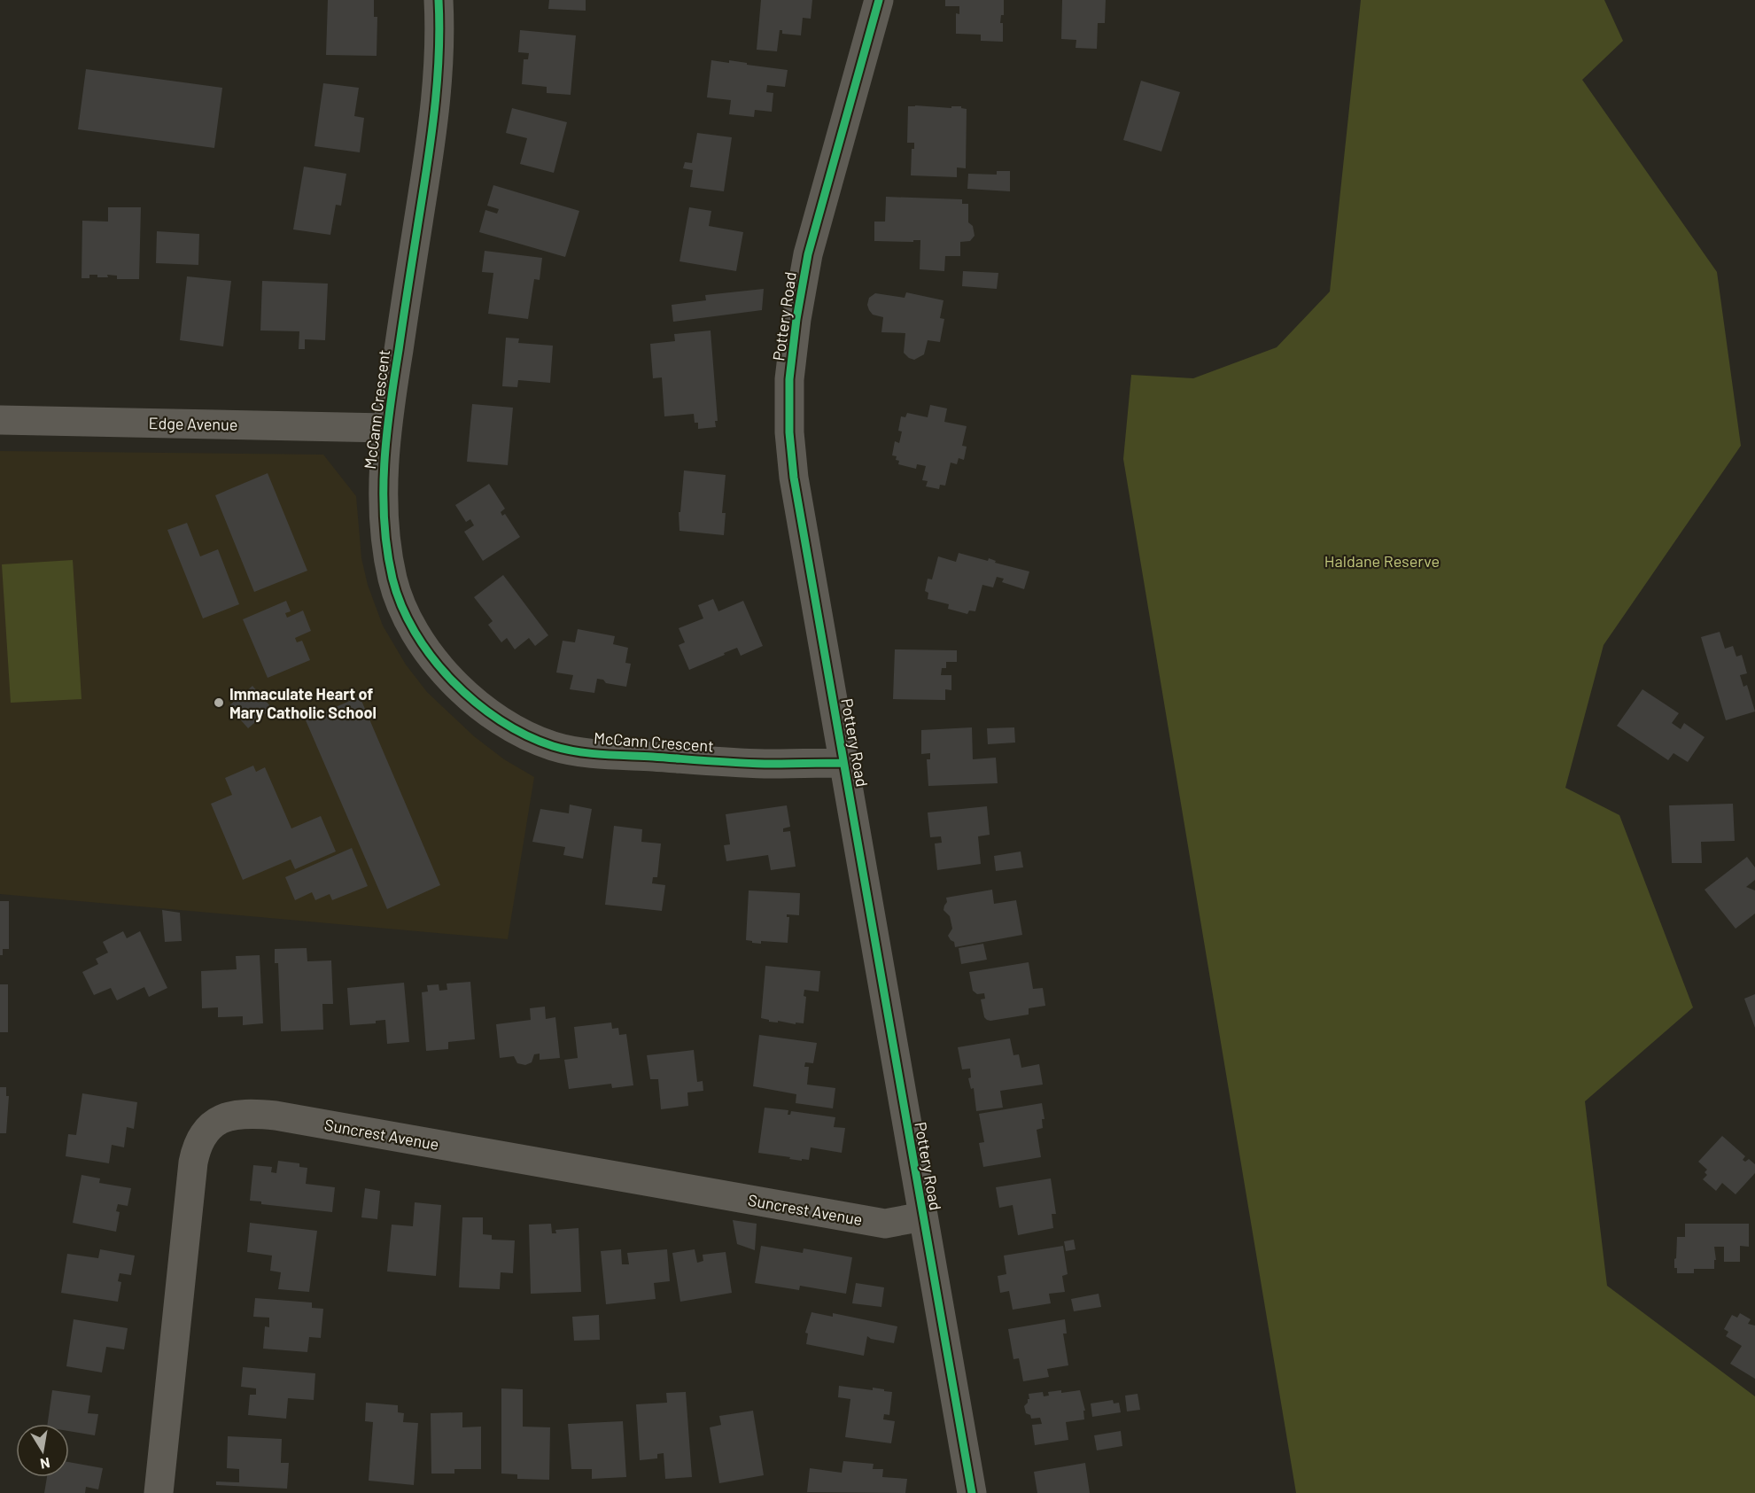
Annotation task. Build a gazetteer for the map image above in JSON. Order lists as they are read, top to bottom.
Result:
{
  "streets": {
    "street": [
      "Pottery Road",
      "McCann Crescent",
      "Edge Avenue",
      "Suncrest Avenue"
    ]
  },
  "crossings": [
    ["Pottery Road", "McCann Crescent"],
    ["Pottery Road", "Suncrest Avenue"],
    ["McCann Crescent", "Edge Avenue"]
  ],
  "parks": ["Haldane Reserve"],
  "places": ["Immaculate Heart of Mary Catholic School"],
  "north": "bottom"
}
